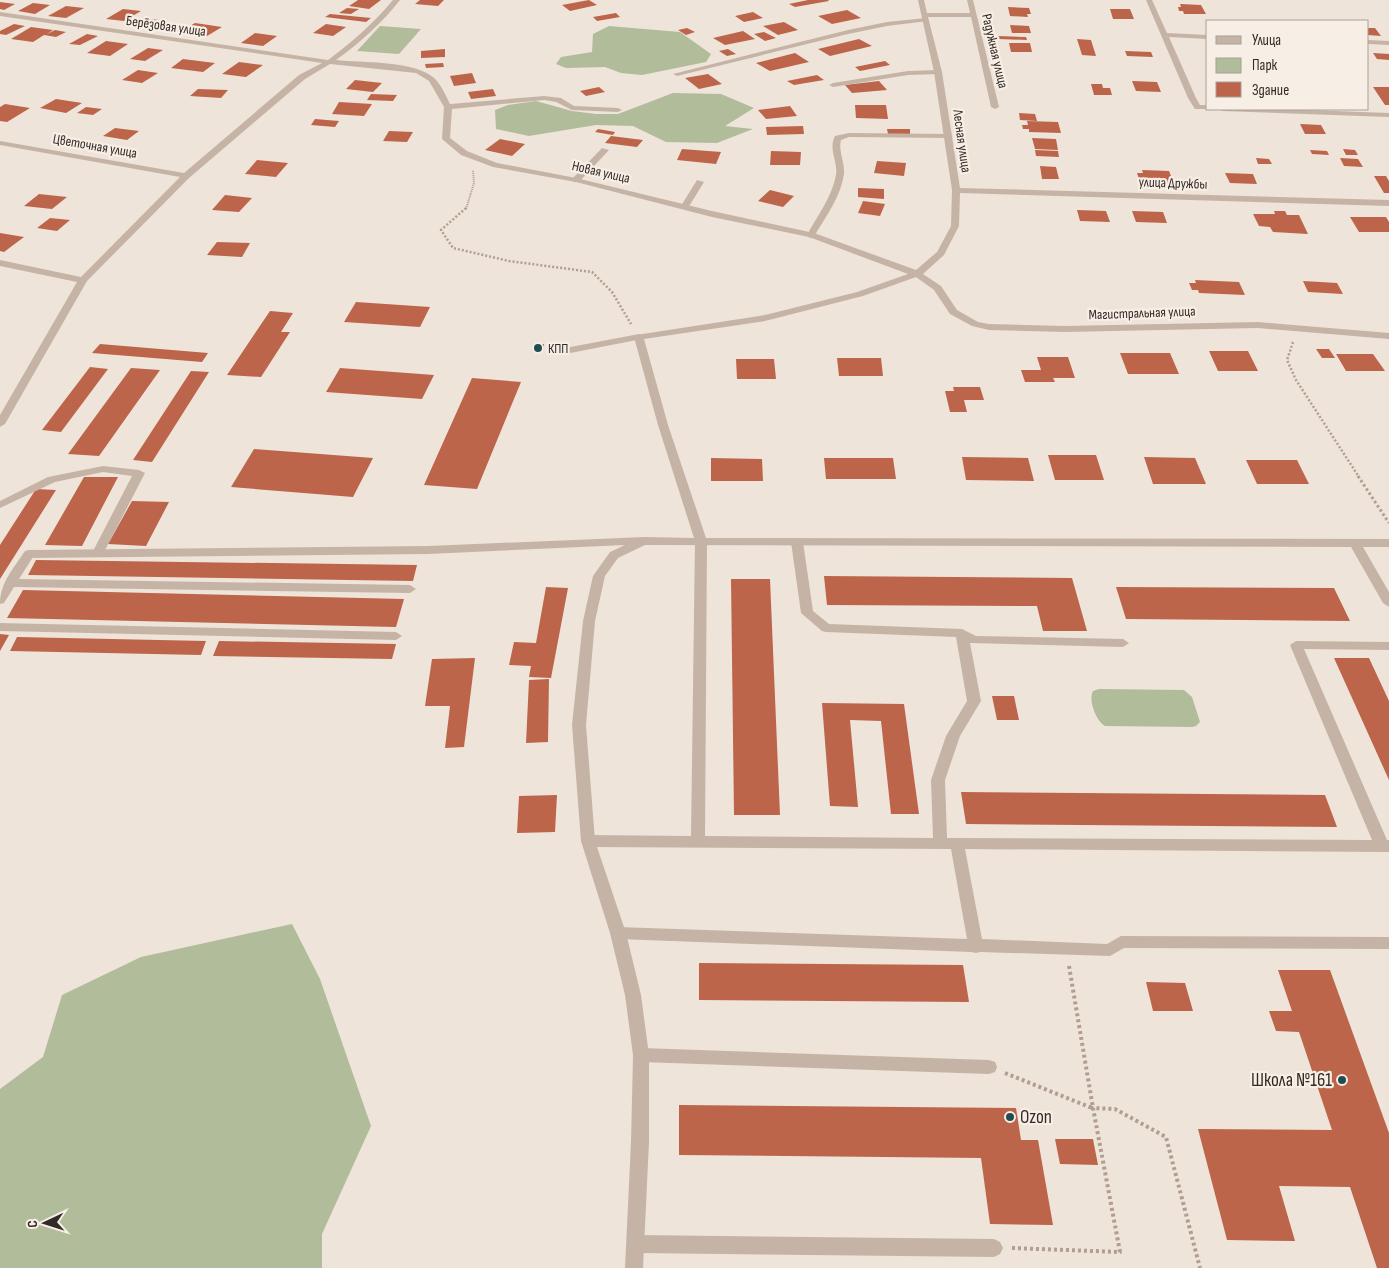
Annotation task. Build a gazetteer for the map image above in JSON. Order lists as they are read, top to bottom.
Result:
{
  "streets": {
    "street": [
      "Берёзовая улица",
      "Радужная улица",
      "Лесная улица",
      "Цветочная улица",
      "Новая улица",
      "улица Дружбы",
      "Магистральная улица"
    ]
  },
  "crossings": [
    ["Лесная улица", "Новая улица"],
    ["Лесная улица", "улица Дружбы"],
    ["Лесная улица", "Магистральная улица"],
    ["Новая улица", "Магистральная улица"]
  ],
  "places": ["КПП", "Школа №161", "Ozon"],
  "legend": ["Улица", "Парк", "Здание"],
  "north": "left"
}
